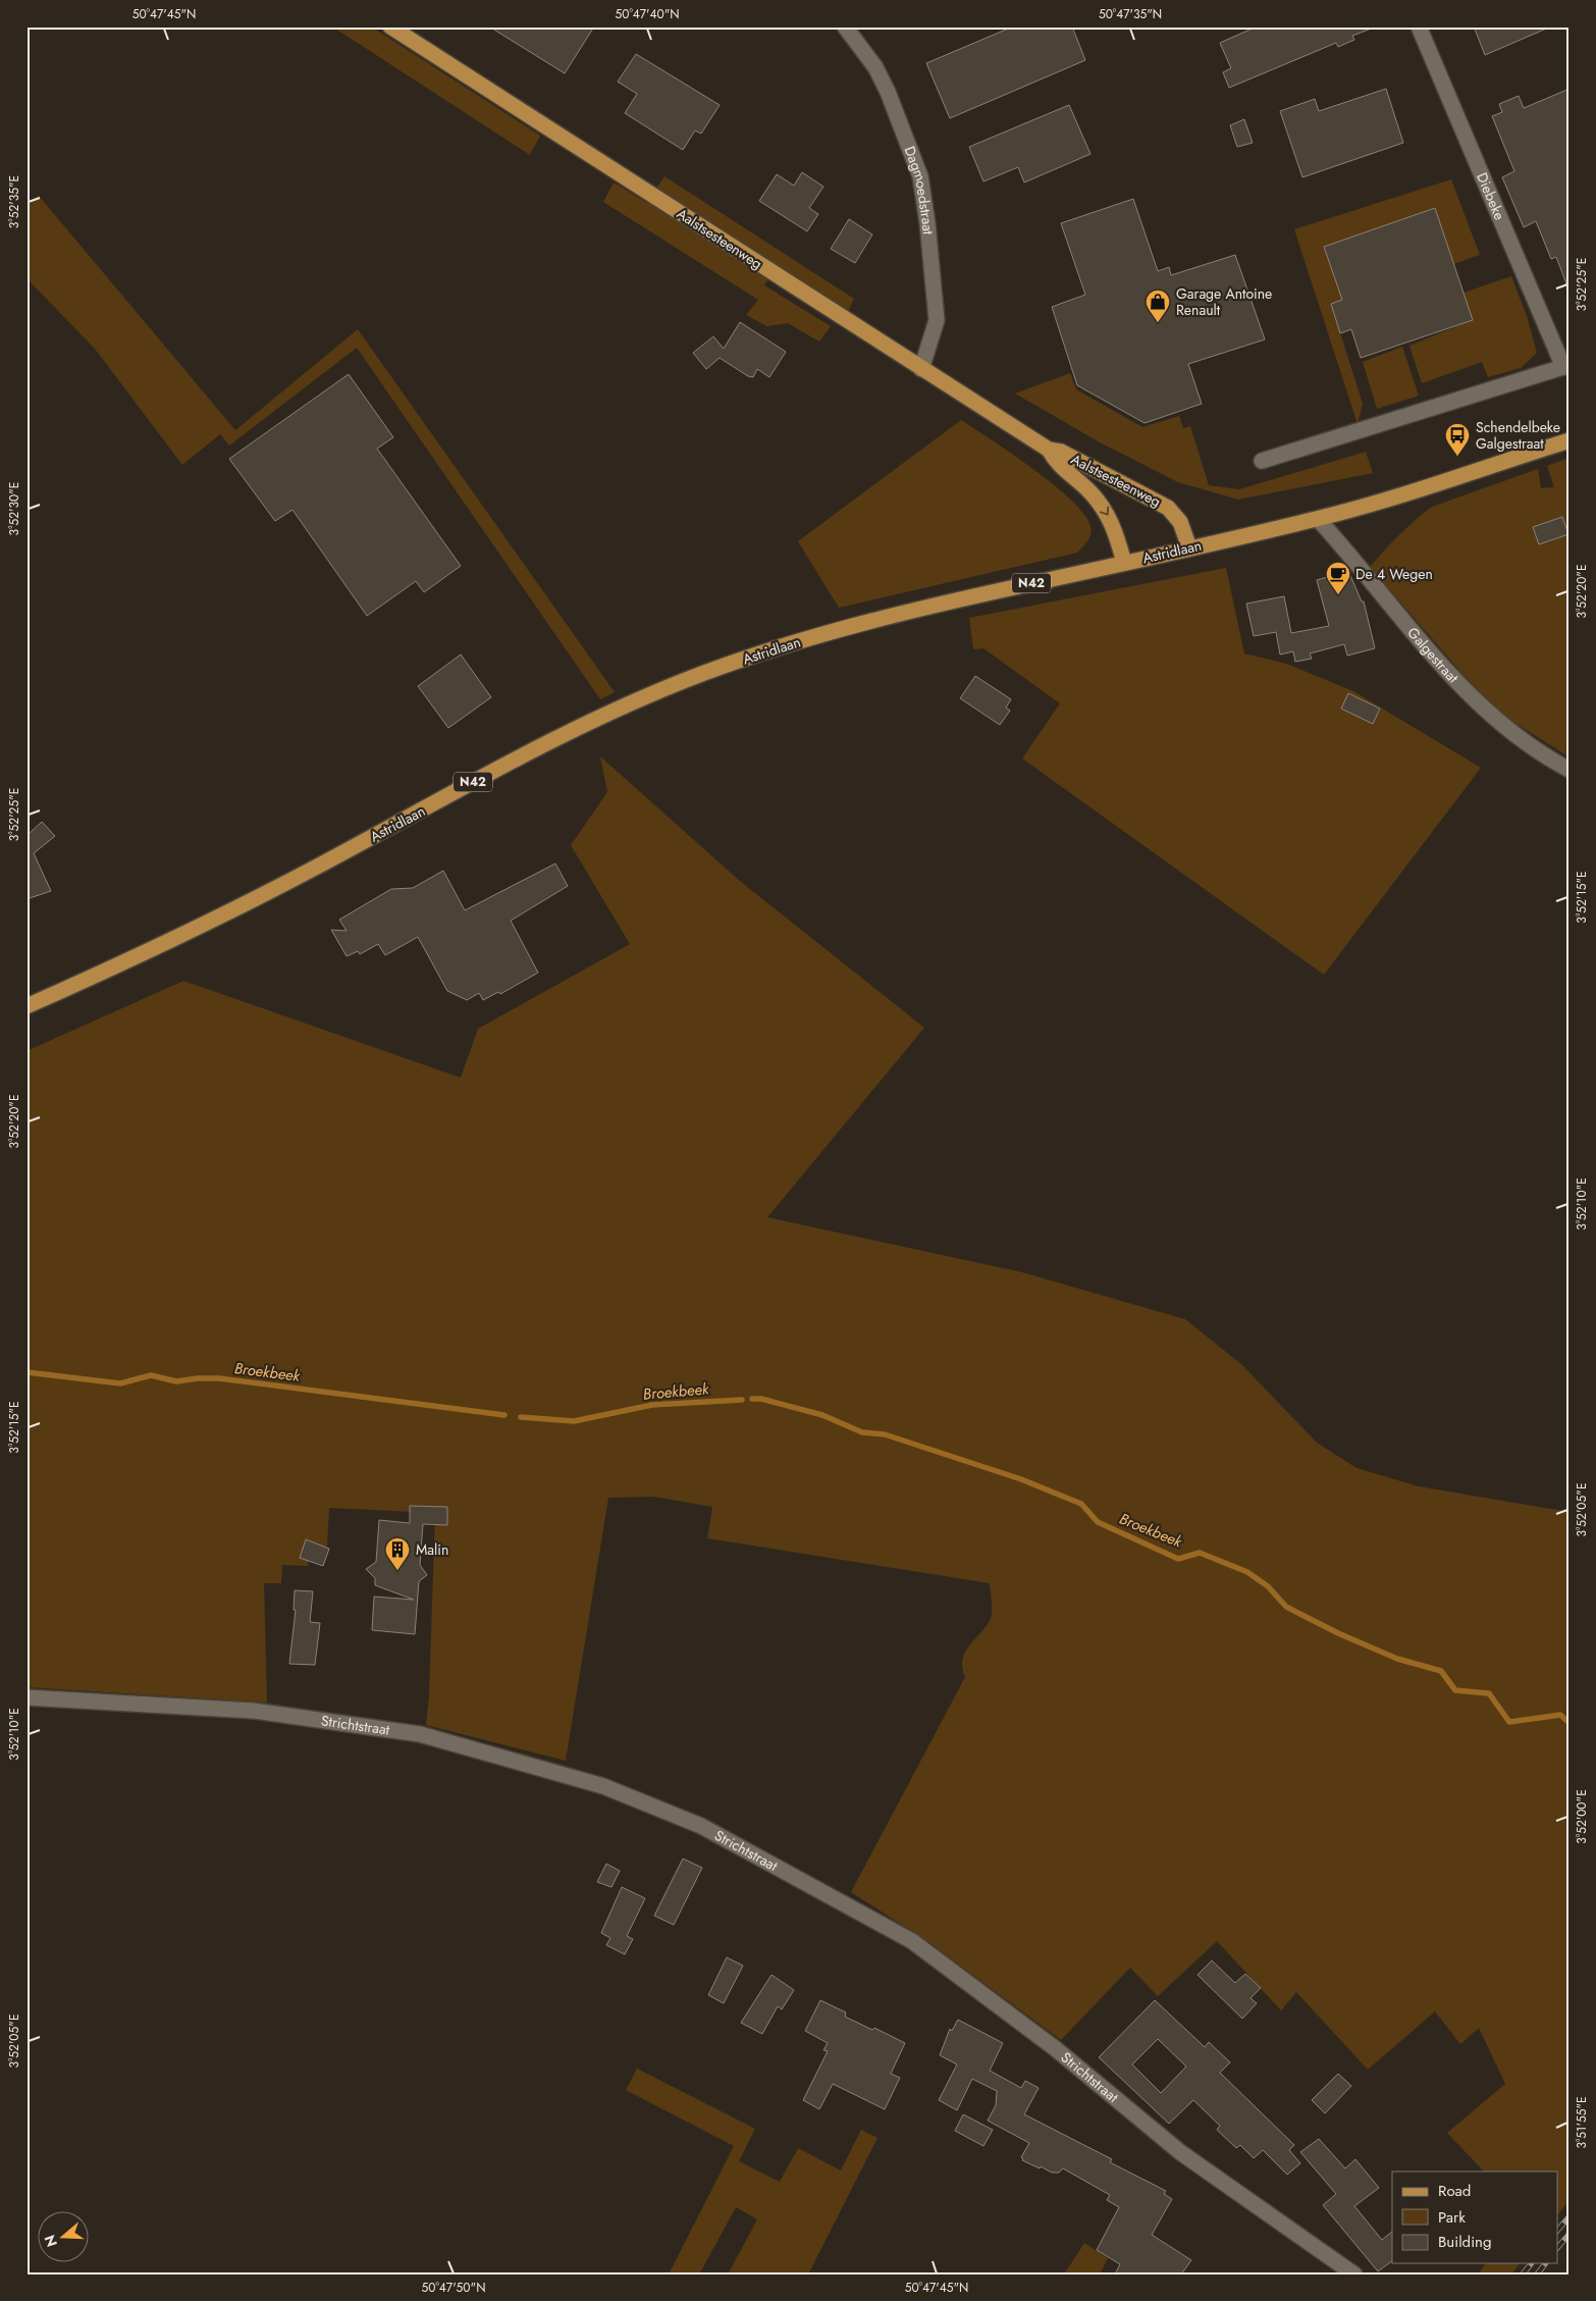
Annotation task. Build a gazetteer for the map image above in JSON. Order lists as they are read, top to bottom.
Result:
{
  "streets": {
    "main road": ["Aalstsesteenweg", "Astridlaan", "N42"],
    "street": [
      "Dagmoedstraat",
      "Diebeke",
      "Galgestraat",
      "Strichtstraat"
    ]
  },
  "crossings": [
    ["Dagmoedstraat", "Aalstsesteenweg"],
    ["Aalstsesteenweg", "Astridlaan"],
    ["Astridlaan", "Galgestraat"]
  ],
  "water": ["Broekbeek"],
  "places": {
    "shop": ["Garage Antoine Renault"],
    "bus stop": ["Schendelbeke Galgestraat"],
    "cafe": ["De 4 Wegen"],
    "building": ["Malin"]
  },
  "legend": ["Road", "Park", "Building"],
  "north": "left",
  "coordinates": [
    "50°47'45\"N",
    "50°47'40\"N",
    "50°47'35\"N",
    "3°52'35\"E",
    "3°52'25\"E",
    "3°52'30\"E",
    "3°52'20\"E",
    "3°52'15\"E",
    "3°52'10\"E",
    "3°52'05\"E",
    "3°52'00\"E",
    "3°51'55\"E",
    "50°47'50\"N"
  ]
}
